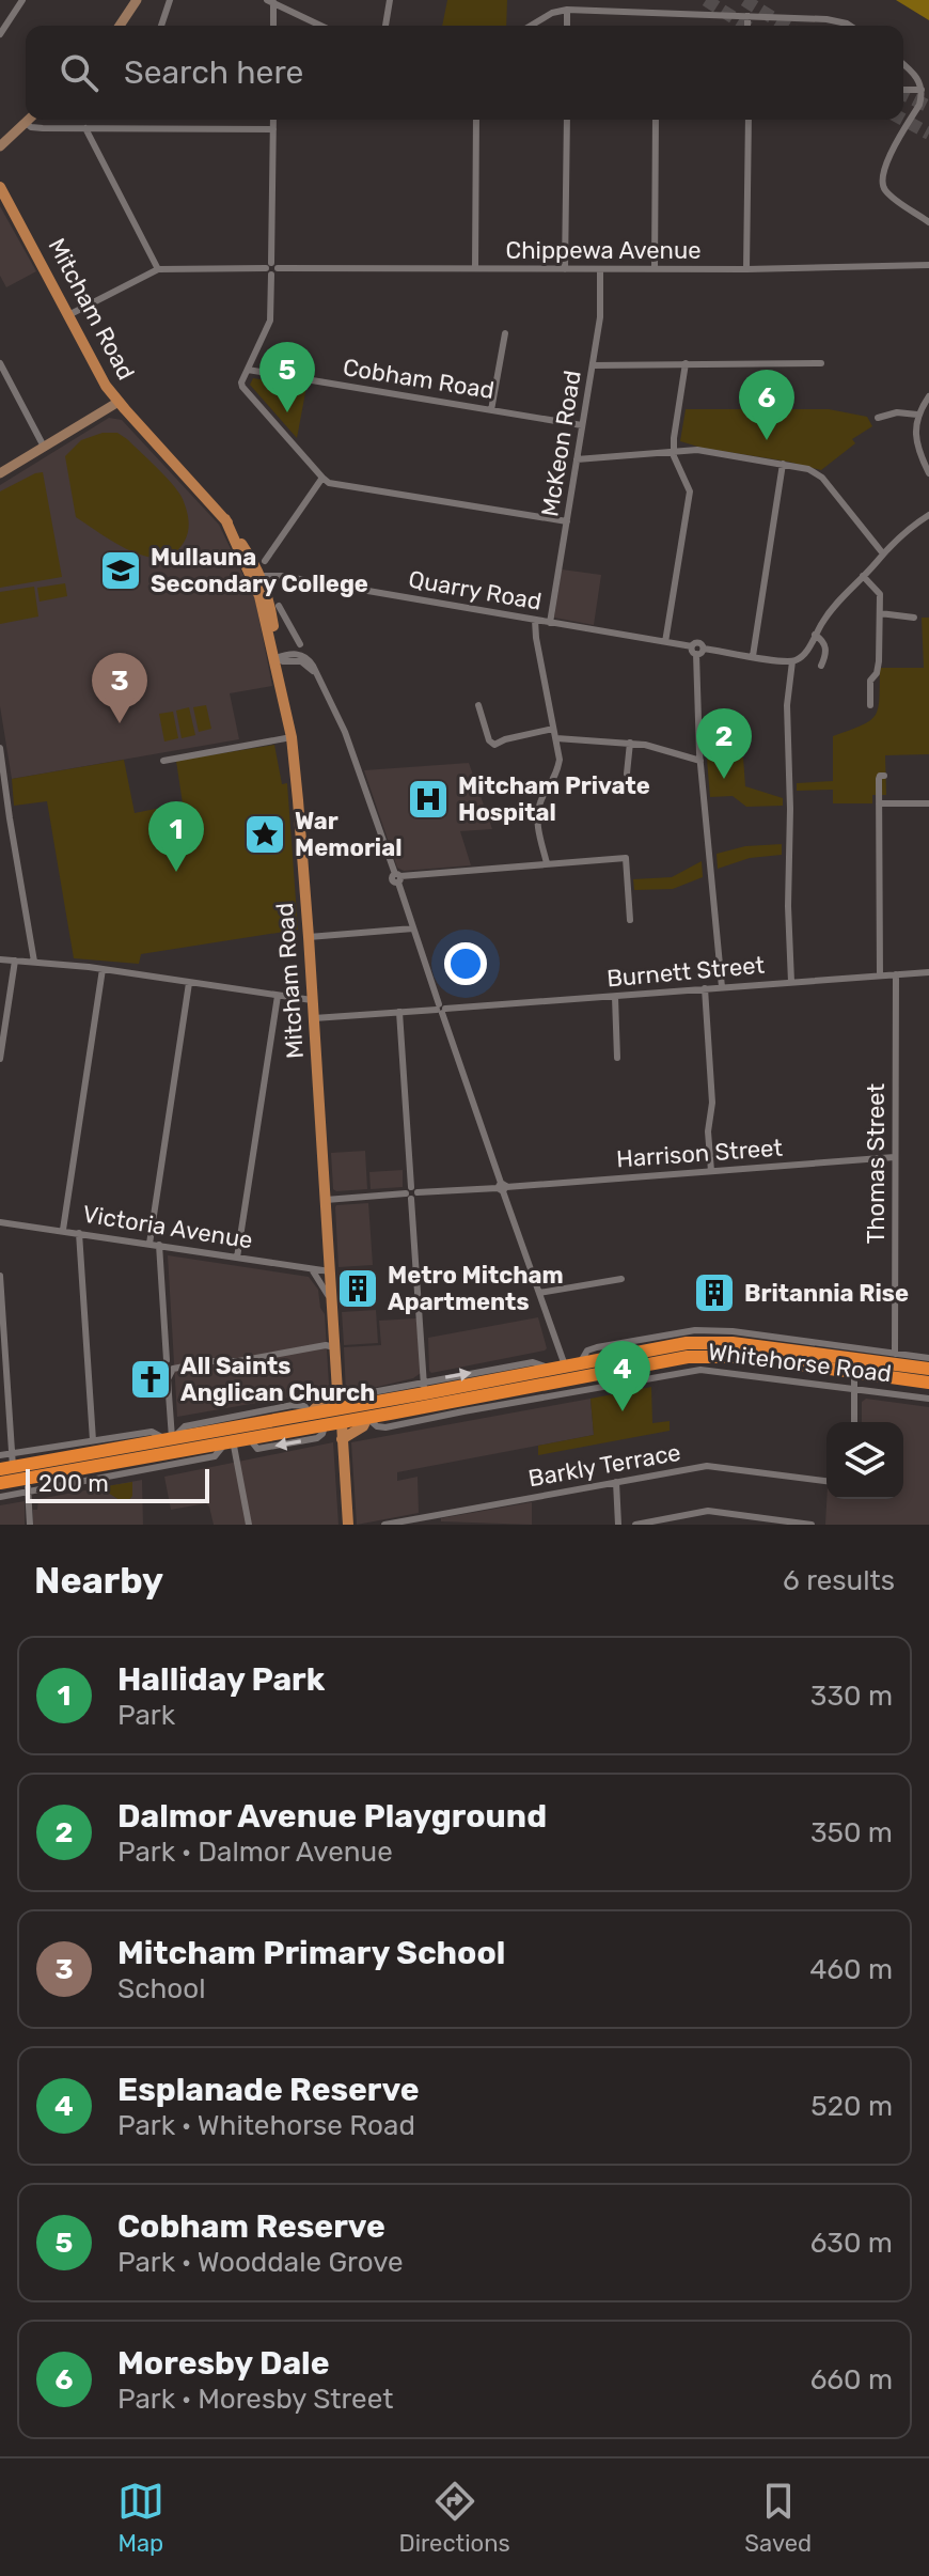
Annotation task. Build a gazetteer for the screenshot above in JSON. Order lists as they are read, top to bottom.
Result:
{
  "streets": {
    "highway": ["Mitcham Road", "Whitehorse Road"],
    "street": [
      "Chippewa Avenue",
      "Cobham Road",
      "McKeon Road",
      "Quarry Road",
      "Burnett Street",
      "Harrison Street",
      "Thomas Street",
      "Victoria Avenue",
      "Barkly Terrace"
    ]
  },
  "crossings": [
    ["Chippewa Avenue", "Mitcham Road"],
    ["Chippewa Avenue", "McKeon Road"],
    ["Mitcham Road", "Quarry Road"],
    ["Mitcham Road", "Burnett Street"],
    ["Mitcham Road", "Harrison Street"],
    ["Mitcham Road", "Victoria Avenue"],
    ["Mitcham Road", "Whitehorse Road"],
    ["Cobham Road", "McKeon Road"],
    ["McKeon Road", "Quarry Road"],
    ["Burnett Street", "Thomas Street"],
    ["Harrison Street", "Thomas Street"],
    ["Thomas Street", "Whitehorse Road"]
  ],
  "places": {
    "school or university": ["Mullauna Secondary College"],
    "hospital": ["Mitcham Private Hospital"],
    "place": ["War Memorial"],
    "building": ["Metro Mitcham Apartments", "Britannia Rise"],
    "church": ["All Saints Anglican Church"]
  },
  "scale_bar": "200 m",
  "page": {
    "search": "Search here",
    "pins": [
      "5",
      "6",
      "3",
      "2",
      "1",
      "4"
    ],
    "scale": "200 m",
    "heading": ["Nearby", "6 results"],
    "list": [
      {
        "mark": "1",
        "name": "Halliday Park",
        "note": "Park",
        "value": "330 m"
      },
      {
        "mark": "2",
        "name": "Dalmor Avenue Playground",
        "note": "Park · Dalmor Avenue",
        "value": "350 m"
      },
      {
        "mark": "3",
        "name": "Mitcham Primary School",
        "note": "School",
        "value": "460 m"
      },
      {
        "mark": "4",
        "name": "Esplanade Reserve",
        "note": "Park · Whitehorse Road",
        "value": "520 m"
      },
      {
        "mark": "5",
        "name": "Cobham Reserve",
        "note": "Park · Wooddale Grove",
        "value": "630 m"
      },
      {
        "mark": "6",
        "name": "Moresby Dale",
        "note": "Park · Moresby Street",
        "value": "660 m"
      }
    ],
    "nav": ["Map", "Directions", "Saved"]
  }
}
